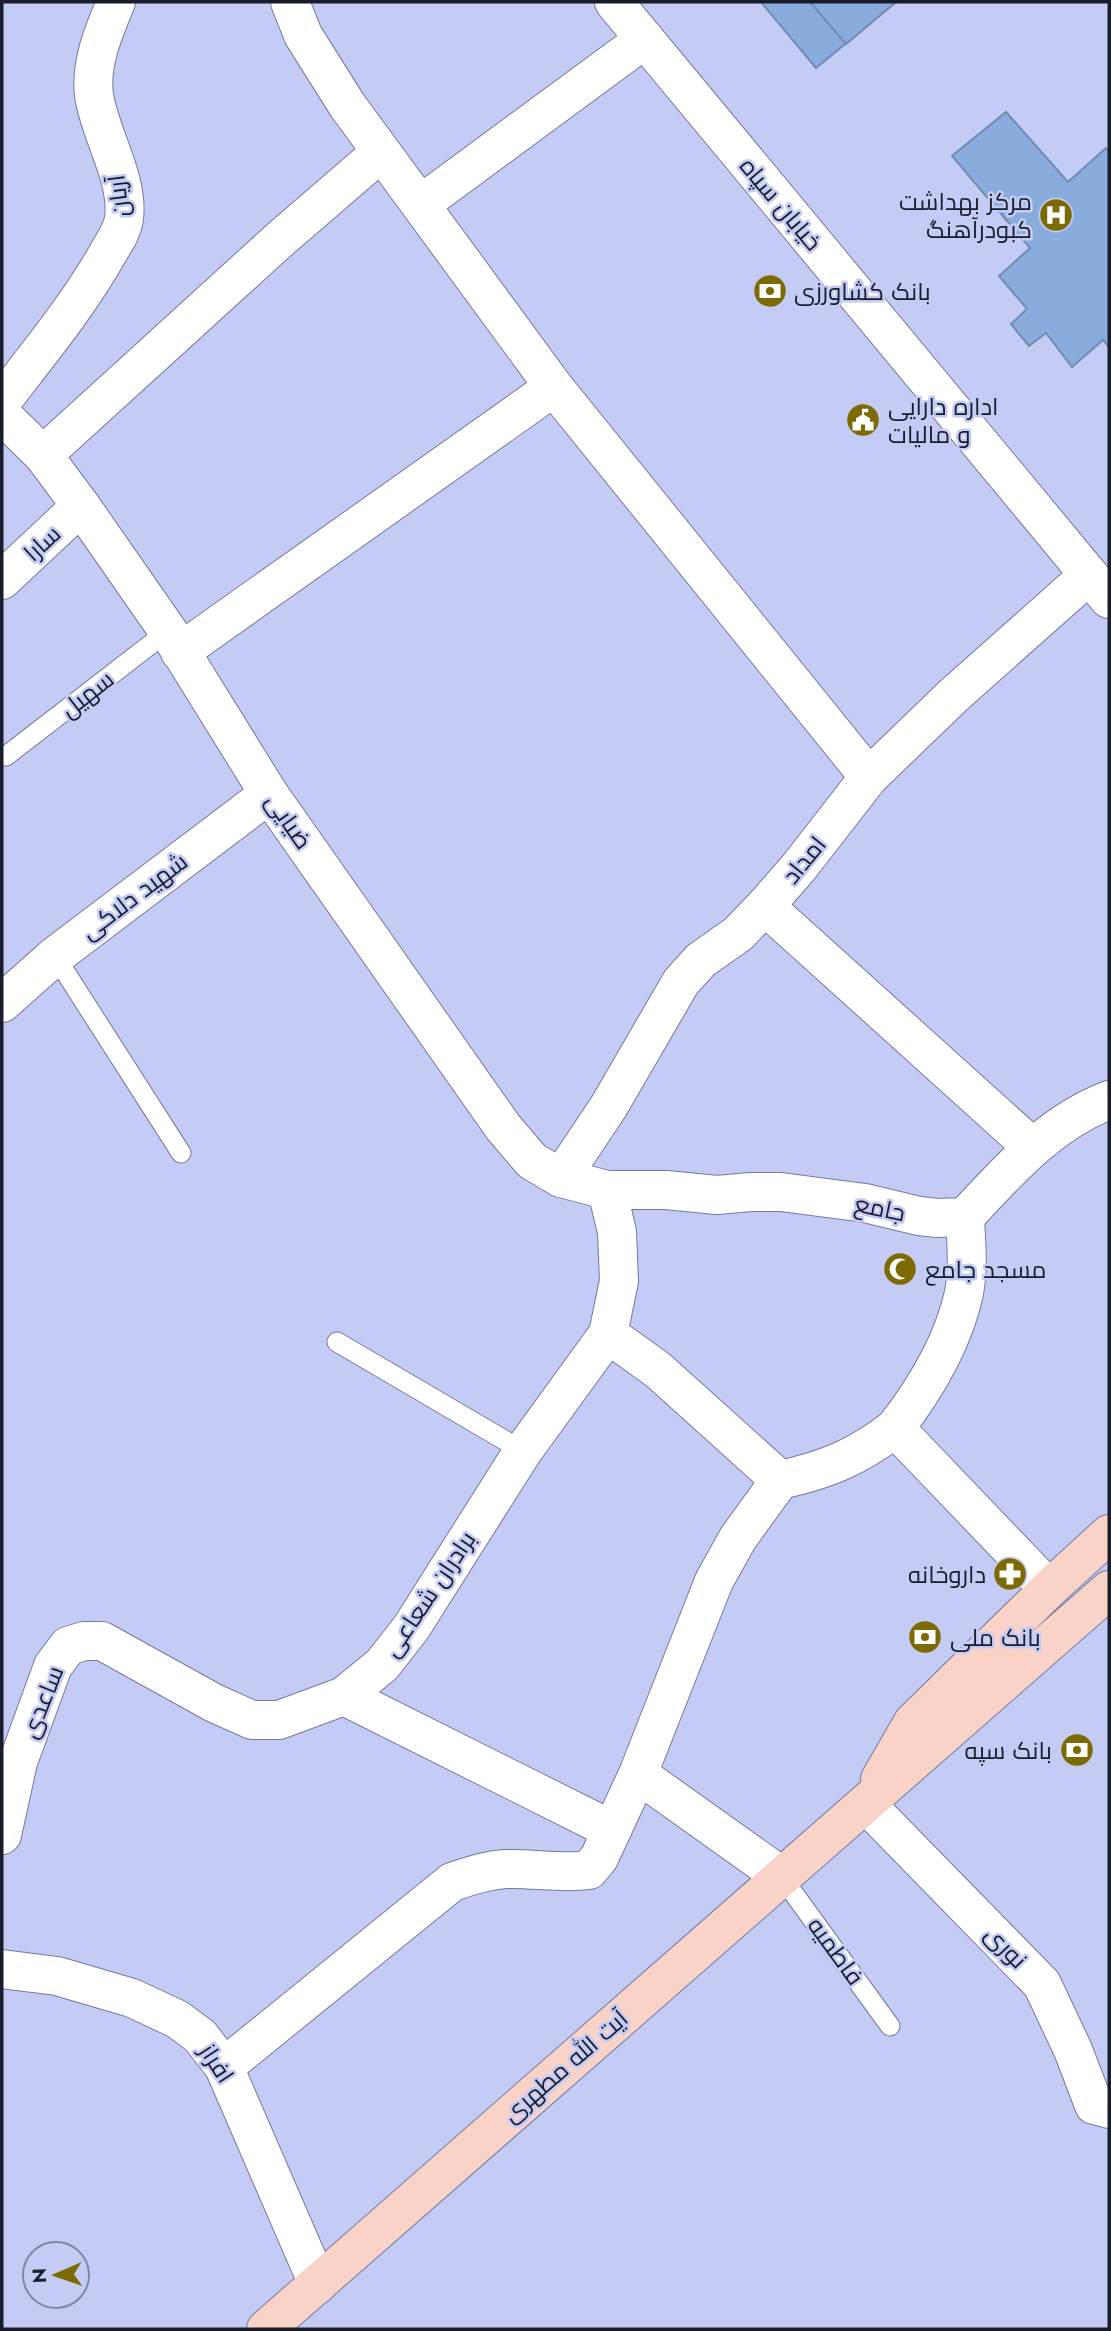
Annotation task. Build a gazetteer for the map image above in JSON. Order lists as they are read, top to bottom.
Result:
{
  "streets": {
    "main road": ["آیت الله مطهری"],
    "street": [
      "آریان",
      "خیابان سپاه",
      "سارا",
      "ضیایی",
      "امداد",
      "شهید دلاکی",
      "جامع",
      "برادران شعاعی",
      "ساعدی",
      "نوری",
      "افراز"
    ],
    "lane": ["سهیل", "فاطمیه"]
  },
  "crossings": [
    ["خیابان سپاه", "امداد"],
    ["سارا", "ضیایی"],
    ["سهیل", "ضیایی"],
    ["ضیایی", "امداد"],
    ["ضیایی", "شهید دلاکی"],
    ["ضیایی", "جامع"],
    ["برادران شعاعی", "ساعدی"],
    ["نوری", "آیت الله مطهری"],
    ["فاطمیه", "آیت الله مطهری"],
    ["افراز", "آیت الله مطهری"]
  ],
  "places": {
    "hospital": ["مرکز بهداشت کبودرآهنگ"],
    "bank": ["بانک کشاورزی", "بانک ملی", "بانک سپه"],
    "public building": ["اداره دارایی و مالیات"],
    "mosque": ["مسجد جامع"],
    "pharmacy": ["داروخانه"]
  },
  "north": "left"
}
